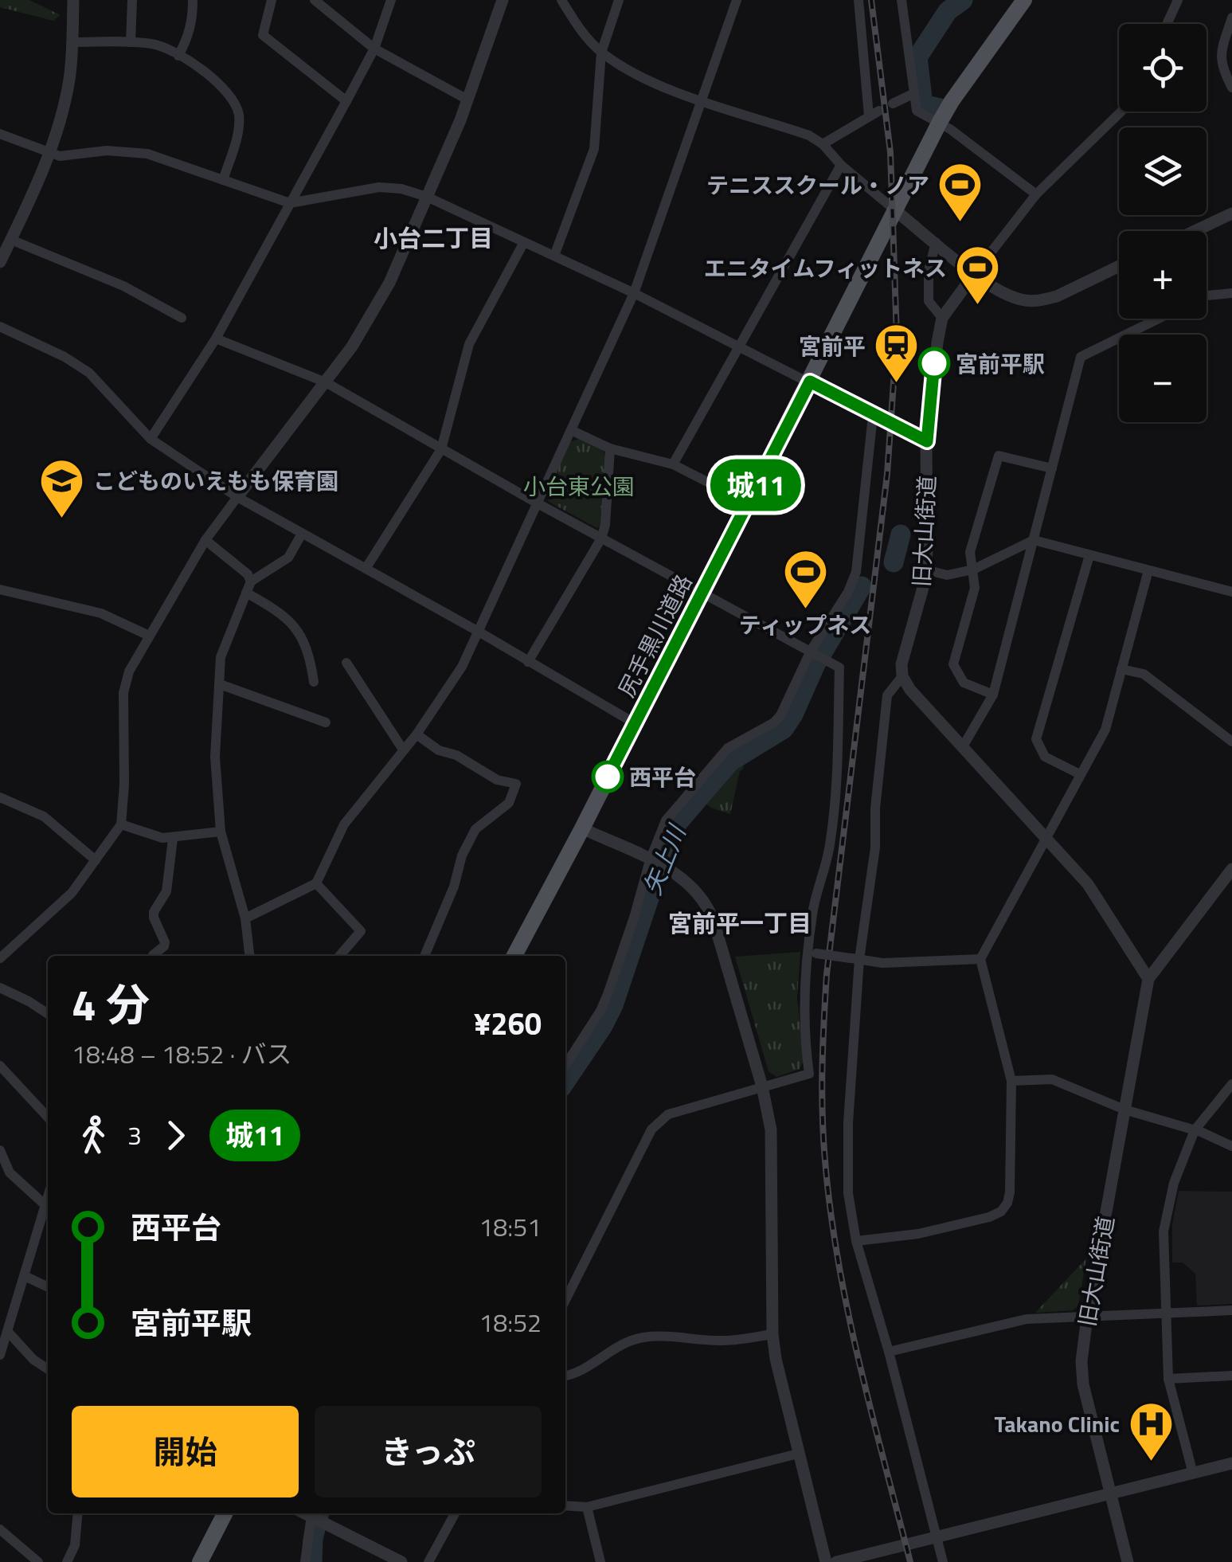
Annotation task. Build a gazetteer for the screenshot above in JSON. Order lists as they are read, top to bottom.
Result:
{
  "streets": {
    "main road": ["尻手黒川道路"],
    "street": ["旧大山街道"]
  },
  "districts": ["小台二丁目", "宮前平一丁目"],
  "water": ["矢上川"],
  "parks": ["小台東公園"],
  "places": {
    "sports": ["テニススクール・ノア", "エニタイムフィットネス", "ティップネス"],
    "other": ["宮前平駅", "西平台"],
    "station": ["宮前平"],
    "school or university": ["こどものいえもも保育園"],
    "hospital": ["Takano Clinic"]
  },
  "lines": ["bus line 城11"],
  "page": {
    "on_map": "城11",
    "map_buttons": ["+", "−"],
    "heading": ["4 分", "18:48 – 18:52 · バス", "¥260"],
    "legs": ["3", "城11"],
    "list": [
      {
        "name": "西平台",
        "value": "18:51"
      },
      {
        "name": "宮前平駅",
        "value": "18:52"
      }
    ],
    "buttons": ["開始", "きっぷ"]
  }
}
